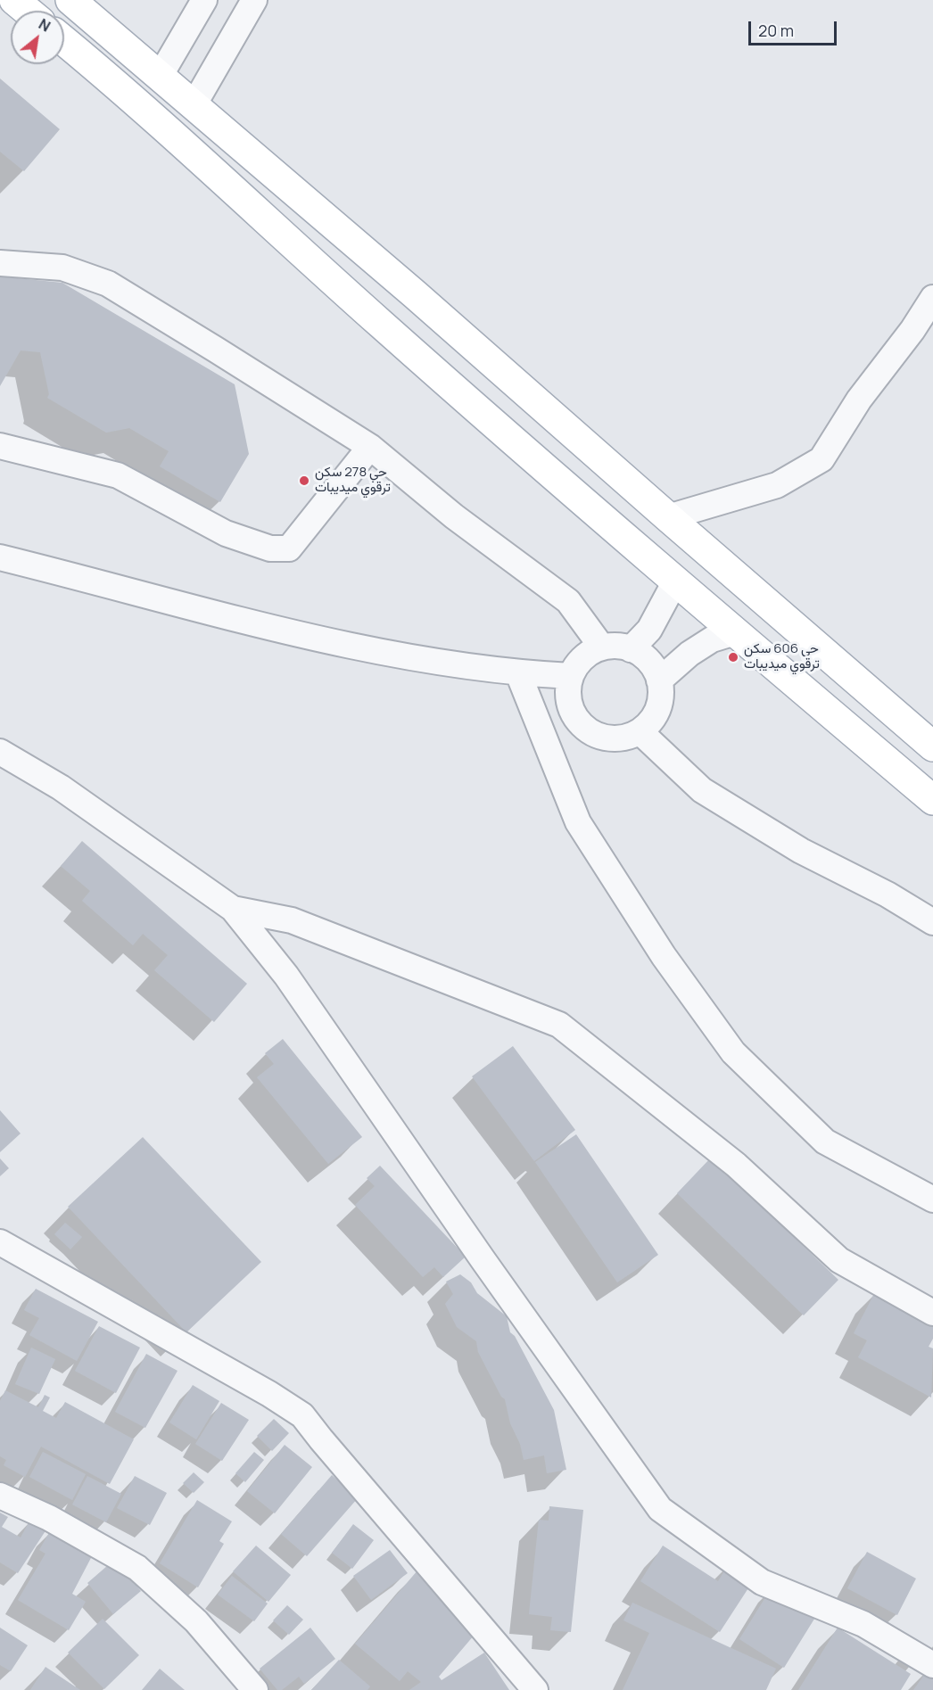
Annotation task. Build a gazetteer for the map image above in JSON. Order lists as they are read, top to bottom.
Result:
{
  "places": ["حي 278 سكن ترقوي ميديبات", "حي 606 سكن ترقوي ميديبات"],
  "scale_bar": "20 m",
  "north": "top right"
}
